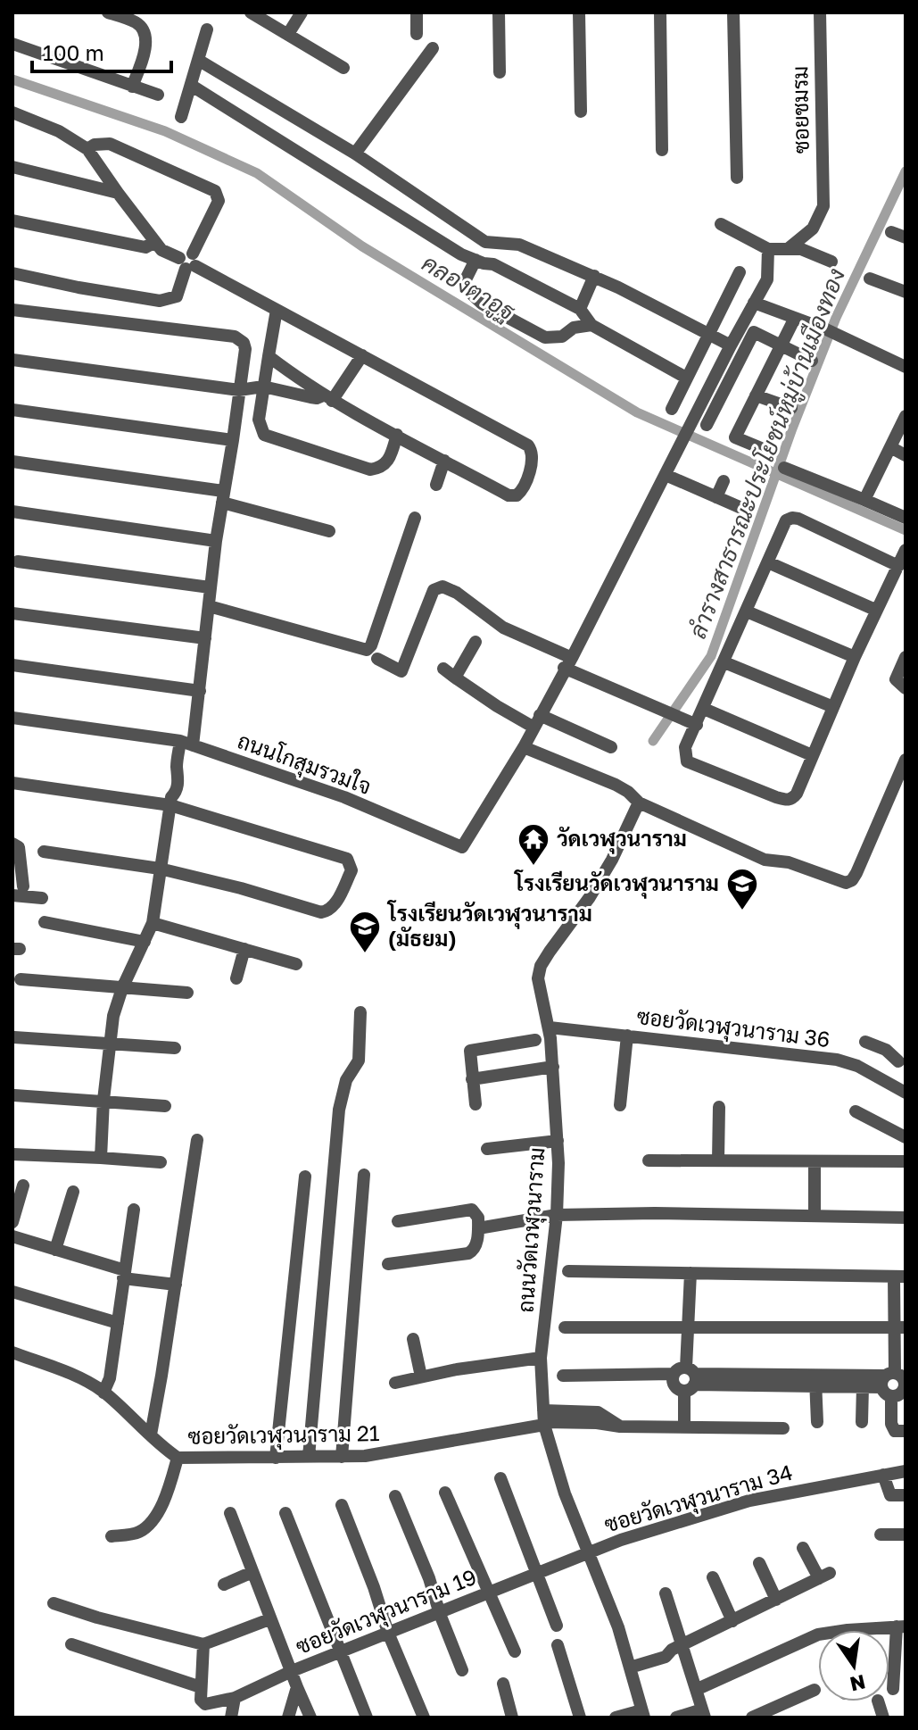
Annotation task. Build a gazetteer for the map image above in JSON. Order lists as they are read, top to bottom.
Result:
{
  "streets": {
    "street": [
      "ซอยชมรม",
      "ถนนโกสุมรวมใจ",
      "ซอยวัดเวฬุวนาราม 36",
      "ถนนวัดเวฬุวนาราม",
      "ซอยวัดเวฬุวนาราม 21",
      "ซอยวัดเวฬุวนาราม 34",
      "ซอยวัดเวฬุวนาราม 19"
    ]
  },
  "crossings": [
    ["ซอยวัดเวฬุวนาราม 36", "ถนนวัดเวฬุวนาราม"],
    ["ถนนวัดเวฬุวนาราม", "ซอยวัดเวฬุวนาราม 21"],
    ["ถนนวัดเวฬุวนาราม", "ซอยวัดเวฬุวนาราม 34"],
    ["ถนนวัดเวฬุวนาราม", "ซอยวัดเวฬุวนาราม 19"],
    ["ซอยวัดเวฬุวนาราม 34", "ซอยวัดเวฬุวนาราม 19"]
  ],
  "water": ["คลองตาอูฐ", "ลำรางสาธารณะประโยชน์หมู่บ้านเมืองทอง"],
  "places": {
    "temple": ["วัดเวฬุวนาราม"],
    "school or university": ["โรงเรียนวัดเวฬุวนาราม", "โรงเรียนวัดเวฬุวนาราม (มัธยม)"]
  },
  "scale_bar": "100 m",
  "north": "bottom"
}
